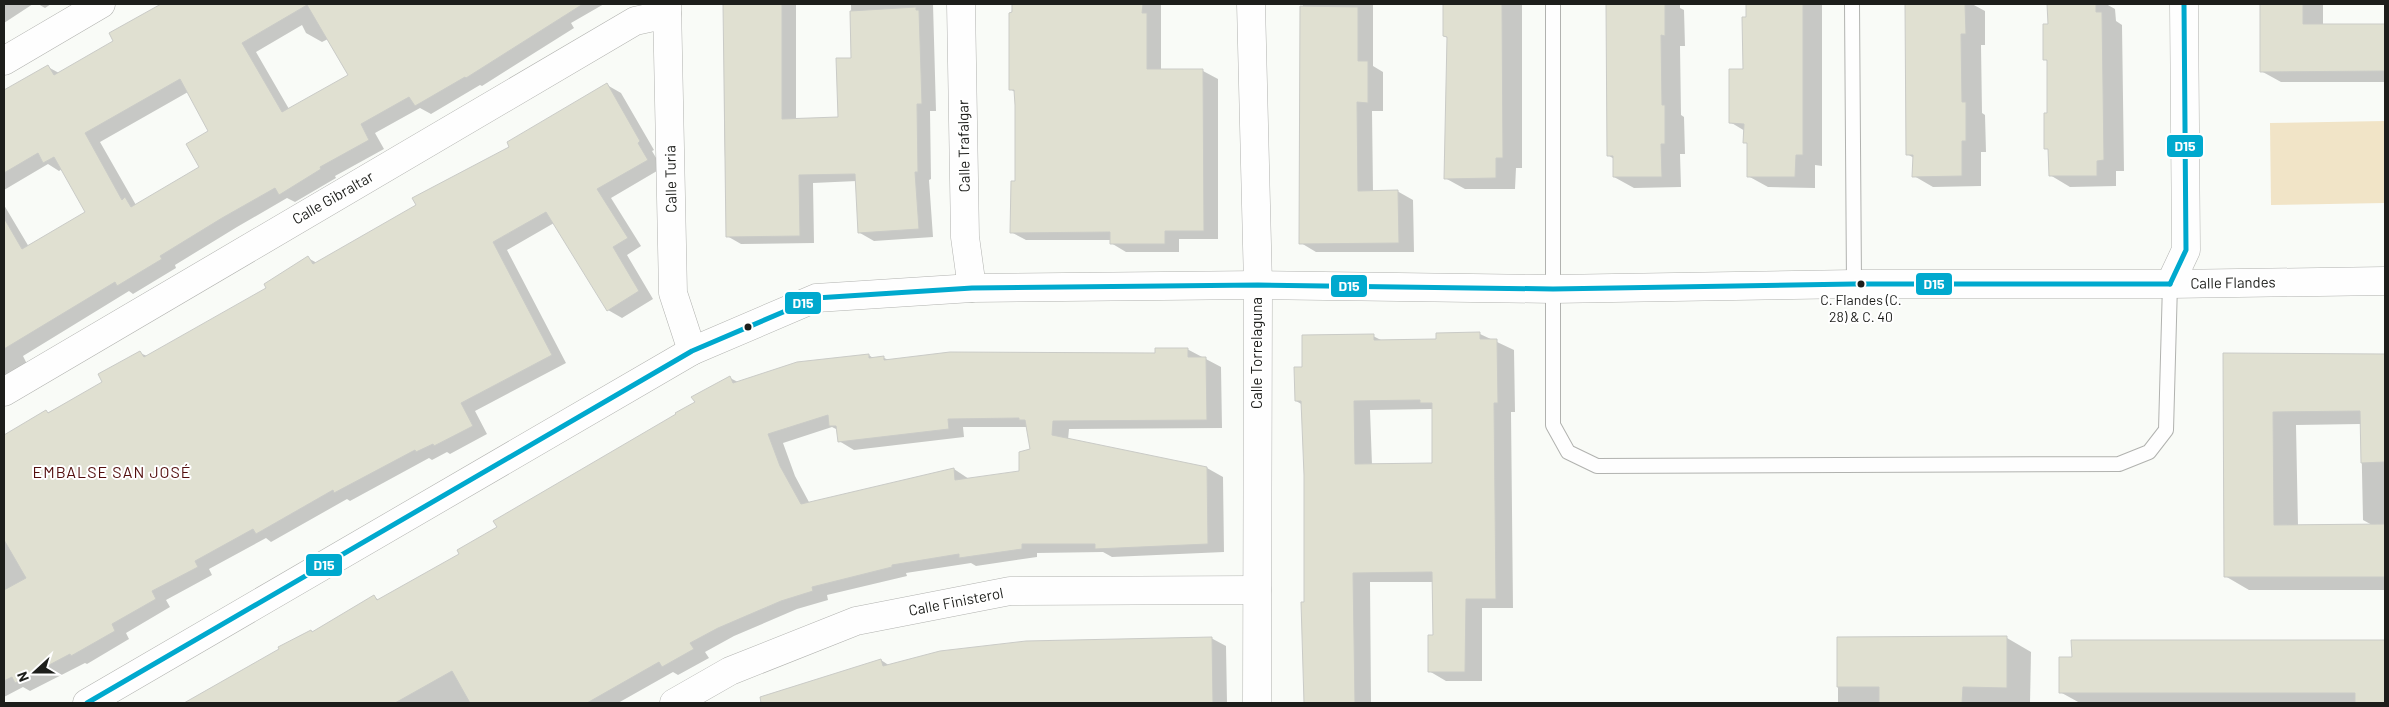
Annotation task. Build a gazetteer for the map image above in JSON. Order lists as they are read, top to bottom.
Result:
{
  "streets": {
    "street": [
      "Calle Trafalgar",
      "Calle Turia",
      "Calle Gibraltar",
      "Calle Flandes",
      "Calle Torrelaguna",
      "Calle Finisterol"
    ]
  },
  "crossings": [
    ["Calle Trafalgar", "Calle Flandes"],
    ["Calle Turia", "Calle Gibraltar"],
    ["Calle Turia", "Calle Flandes"],
    ["Calle Flandes", "Calle Torrelaguna"],
    ["Calle Torrelaguna", "Calle Finisterol"]
  ],
  "districts": ["EMBALSE SAN JOSÉ"],
  "places": ["C. Flandes (C. 28) & C. 40"],
  "lines": ["transit line D15"],
  "north": "left"
}
